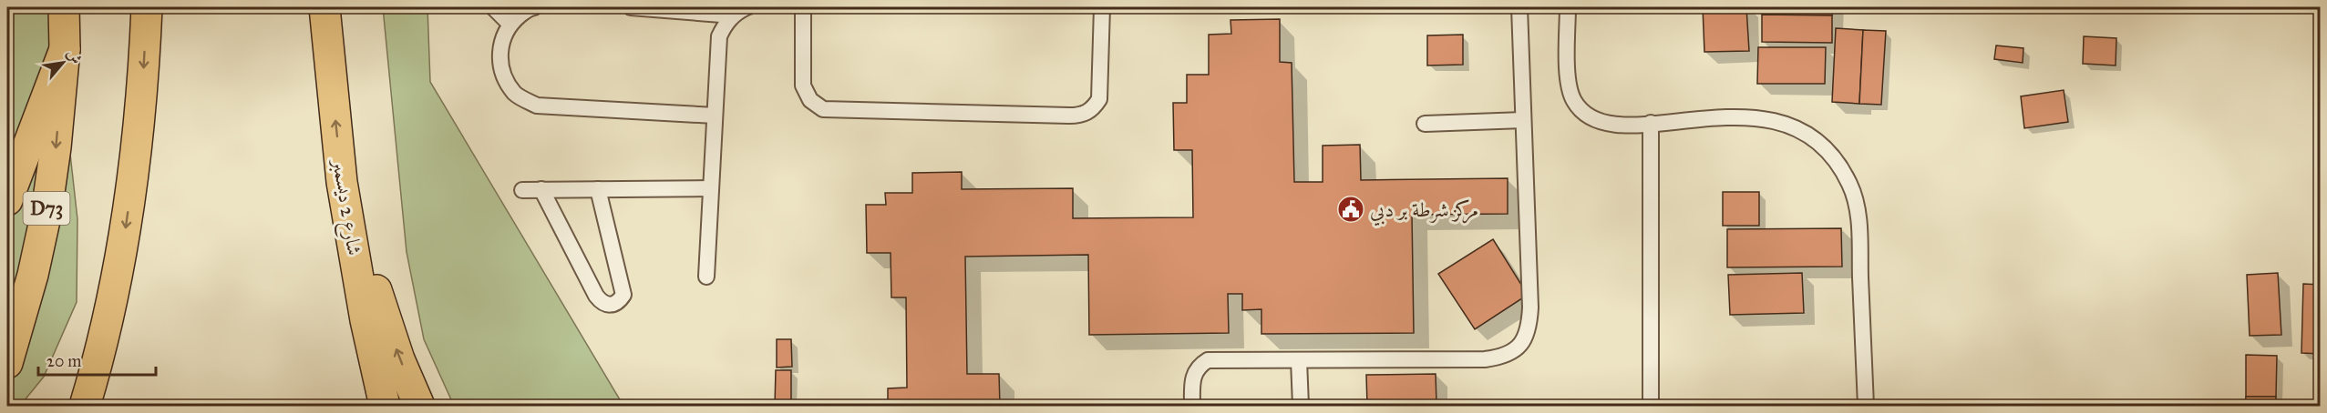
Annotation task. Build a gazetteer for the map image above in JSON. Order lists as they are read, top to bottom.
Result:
{
  "streets": {
    "main road": ["شارع 2 ديسمبر", "D73"]
  },
  "places": {
    "public building": ["مركز شرطة بر دبي"]
  },
  "scale_bar": "20 m",
  "north": "top right"
}
